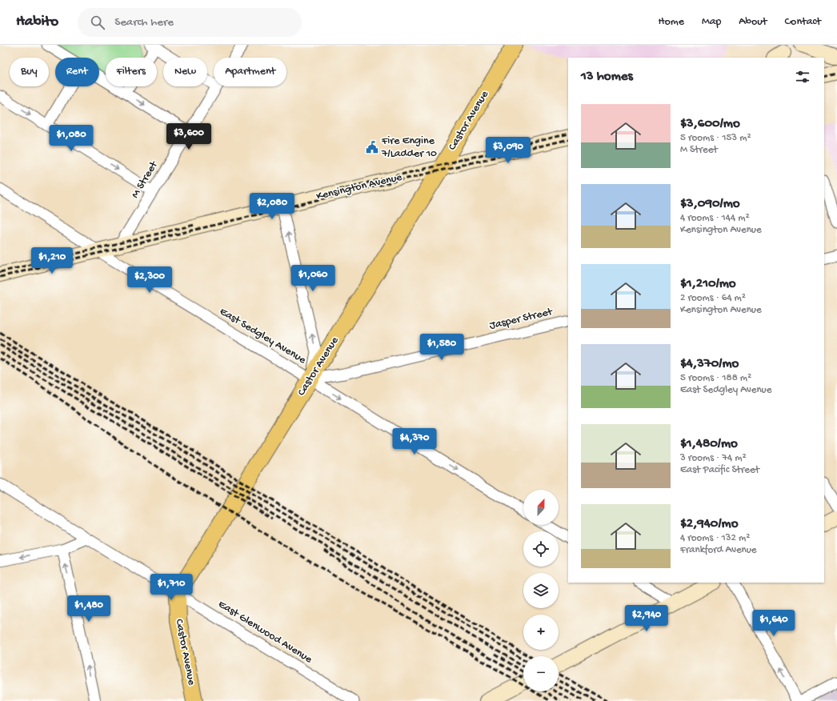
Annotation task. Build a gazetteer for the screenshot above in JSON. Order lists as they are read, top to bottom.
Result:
{
  "streets": {
    "main road": ["Castor Avenue"],
    "street": [
      "M Street",
      "Kensington Avenue",
      "Jasper Street",
      "East Sedgley Avenue",
      "East Glenwood Avenue"
    ]
  },
  "crossings": [
    ["Castor Avenue", "Kensington Avenue"],
    ["Castor Avenue", "Jasper Street"],
    ["Castor Avenue", "East Sedgley Avenue"],
    ["Castor Avenue", "East Glenwood Avenue"],
    ["M Street", "Kensington Avenue"],
    ["Kensington Avenue", "East Sedgley Avenue"],
    ["Jasper Street", "East Sedgley Avenue"]
  ],
  "one_way": ["East Sedgley Avenue"],
  "places": {
    "public building": ["Fire Engine 7/Ladder 10"]
  },
  "north": "top",
  "page": {
    "header": "Habito",
    "search": "Search here",
    "nav": [
      "Home",
      "Map",
      "About",
      "Contact"
    ],
    "chip": [
      "Buy",
      "Rent",
      "Filters",
      "New",
      "Apartment"
    ],
    "heading": "13 homes",
    "list": [
      {
        "name": "$3,600/mo",
        "note": "5 rooms · 153 m² · M Street"
      },
      {
        "name": "$3,090/mo",
        "note": "4 rooms · 144 m² · Kensington Avenue"
      },
      {
        "name": "$1,210/mo",
        "note": "2 rooms · 64 m² · Kensington Avenue"
      },
      {
        "name": "$4,370/mo",
        "note": "5 rooms · 188 m² · East Sedgley Avenue"
      },
      {
        "name": "$1,480/mo",
        "note": "3 rooms · 74 m² · East Pacific Street"
      },
      {
        "name": "$2,940/mo",
        "note": "4 rooms · 132 m² · Frankford Avenue"
      }
    ],
    "price": [
      "$3,600",
      "$1,080",
      "$3,090",
      "$2,080",
      "$1,210",
      "$1,060",
      "$2,300",
      "$1,580",
      "$4,370",
      "$1,710",
      "$1,480",
      "$2,940",
      "$1,640"
    ],
    "map_buttons": ["+", "−"]
  }
}
